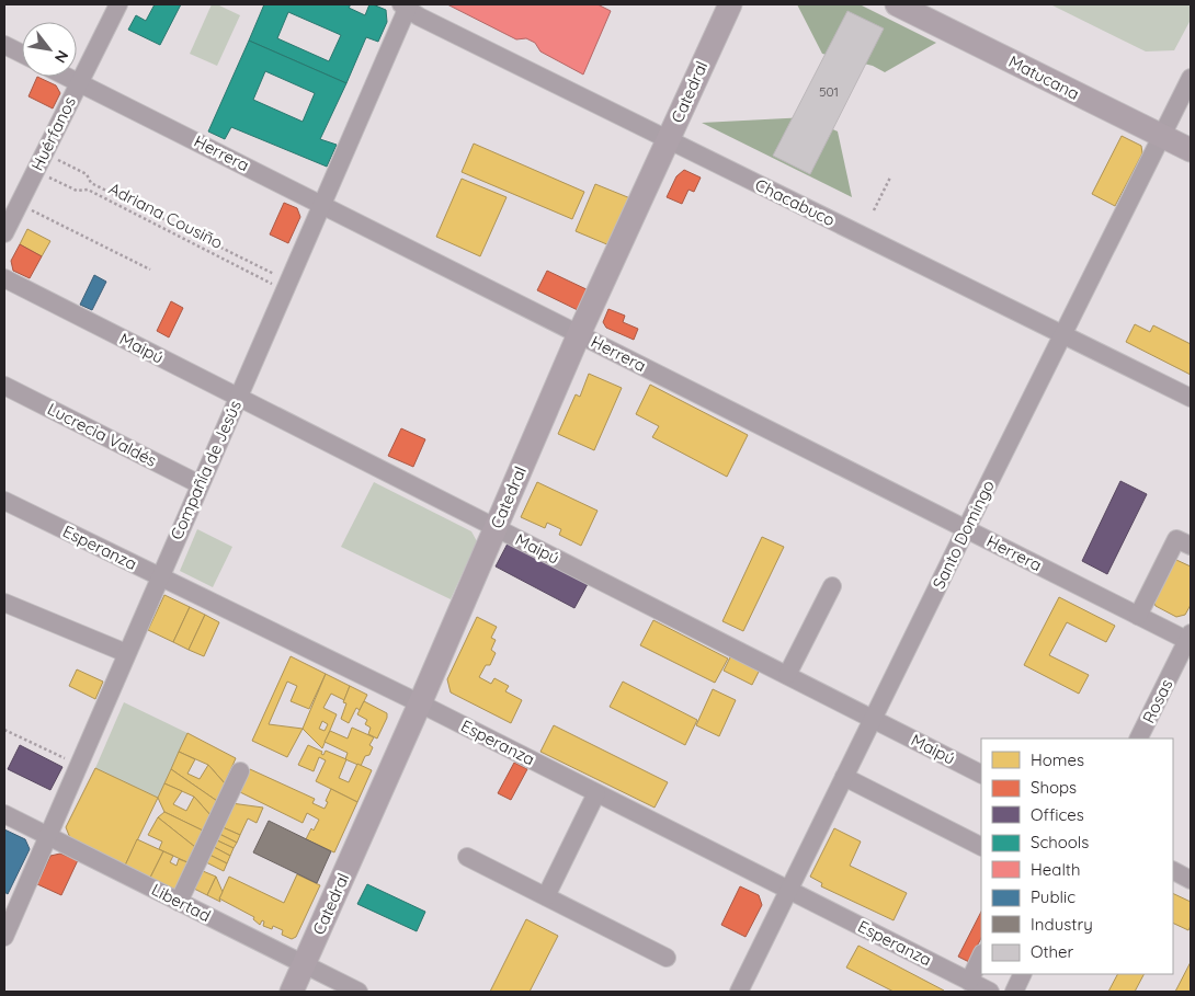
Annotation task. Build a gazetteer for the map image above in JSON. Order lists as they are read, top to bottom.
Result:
{
  "streets": {
    "main road": ["Matucana", "Catedral"],
    "street": [
      "Huérfanos",
      "Herrera",
      "Chacabuco",
      "Maipú",
      "Lucrecia Valdés",
      "Compañía de Jesús",
      "Santo Domingo",
      "Esperanza",
      "Rosas",
      "Libertad"
    ],
    "path": ["Adriana Cousiño"]
  },
  "crossings": [
    ["Matucana", "Santo Domingo"],
    ["Catedral", "Herrera"],
    ["Catedral", "Chacabuco"],
    ["Catedral", "Maipú"],
    ["Catedral", "Esperanza"],
    ["Catedral", "Libertad"],
    ["Huérfanos", "Herrera"],
    ["Huérfanos", "Adriana Cousiño"],
    ["Herrera", "Compañía de Jesús"],
    ["Herrera", "Santo Domingo"],
    ["Herrera", "Rosas"],
    ["Chacabuco", "Compañía de Jesús"],
    ["Chacabuco", "Santo Domingo"],
    ["Adriana Cousiño", "Compañía de Jesús"],
    ["Maipú", "Compañía de Jesús"],
    ["Maipú", "Santo Domingo"],
    ["Lucrecia Valdés", "Compañía de Jesús"],
    ["Compañía de Jesús", "Esperanza"],
    ["Compañía de Jesús", "Libertad"],
    ["Santo Domingo", "Esperanza"]
  ],
  "house_numbers": ["501"],
  "legend": [
    "Homes",
    "Shops",
    "Offices",
    "Schools",
    "Health",
    "Public",
    "Industry",
    "Other"
  ],
  "north": "bottom right"
}
